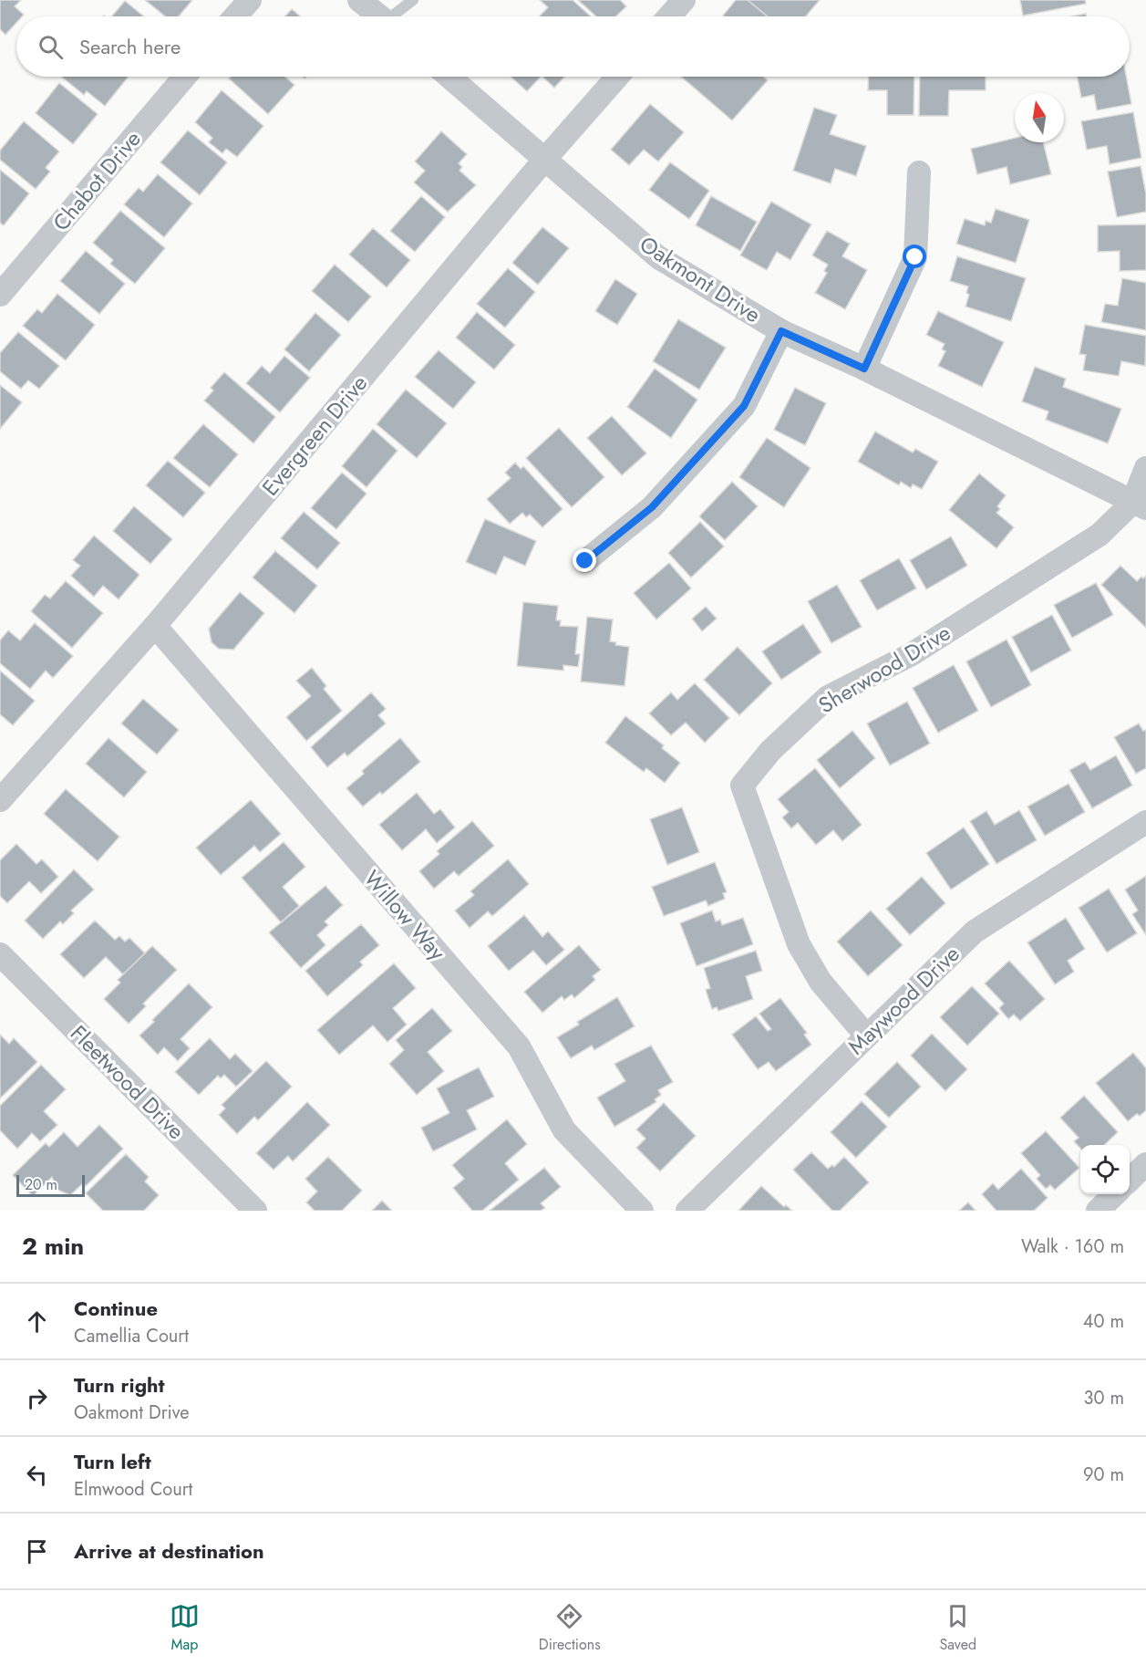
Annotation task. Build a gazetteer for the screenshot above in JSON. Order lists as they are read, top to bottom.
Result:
{
  "streets": {
    "street": [
      "Chabot Drive",
      "Oakmont Drive",
      "Evergreen Drive",
      "Sherwood Drive",
      "Willow Way",
      "Maywood Drive",
      "Fleetwood Drive"
    ]
  },
  "crossings": [
    ["Oakmont Drive", "Evergreen Drive"],
    ["Oakmont Drive", "Sherwood Drive"],
    ["Evergreen Drive", "Willow Way"],
    ["Sherwood Drive", "Maywood Drive"]
  ],
  "scale_bar": "20 m",
  "north": "top",
  "page": {
    "search": "Search here",
    "scale": "20 m",
    "heading": ["2 min", "Walk · 160 m"],
    "list": [
      ["Continue", "Camellia Court", "40 m"],
      ["Turn right", "Oakmont Drive", "30 m"],
      ["Turn left", "Elmwood Court", "90 m"],
      "Arrive at destination"
    ],
    "nav": ["Map", "Directions", "Saved"]
  }
}
